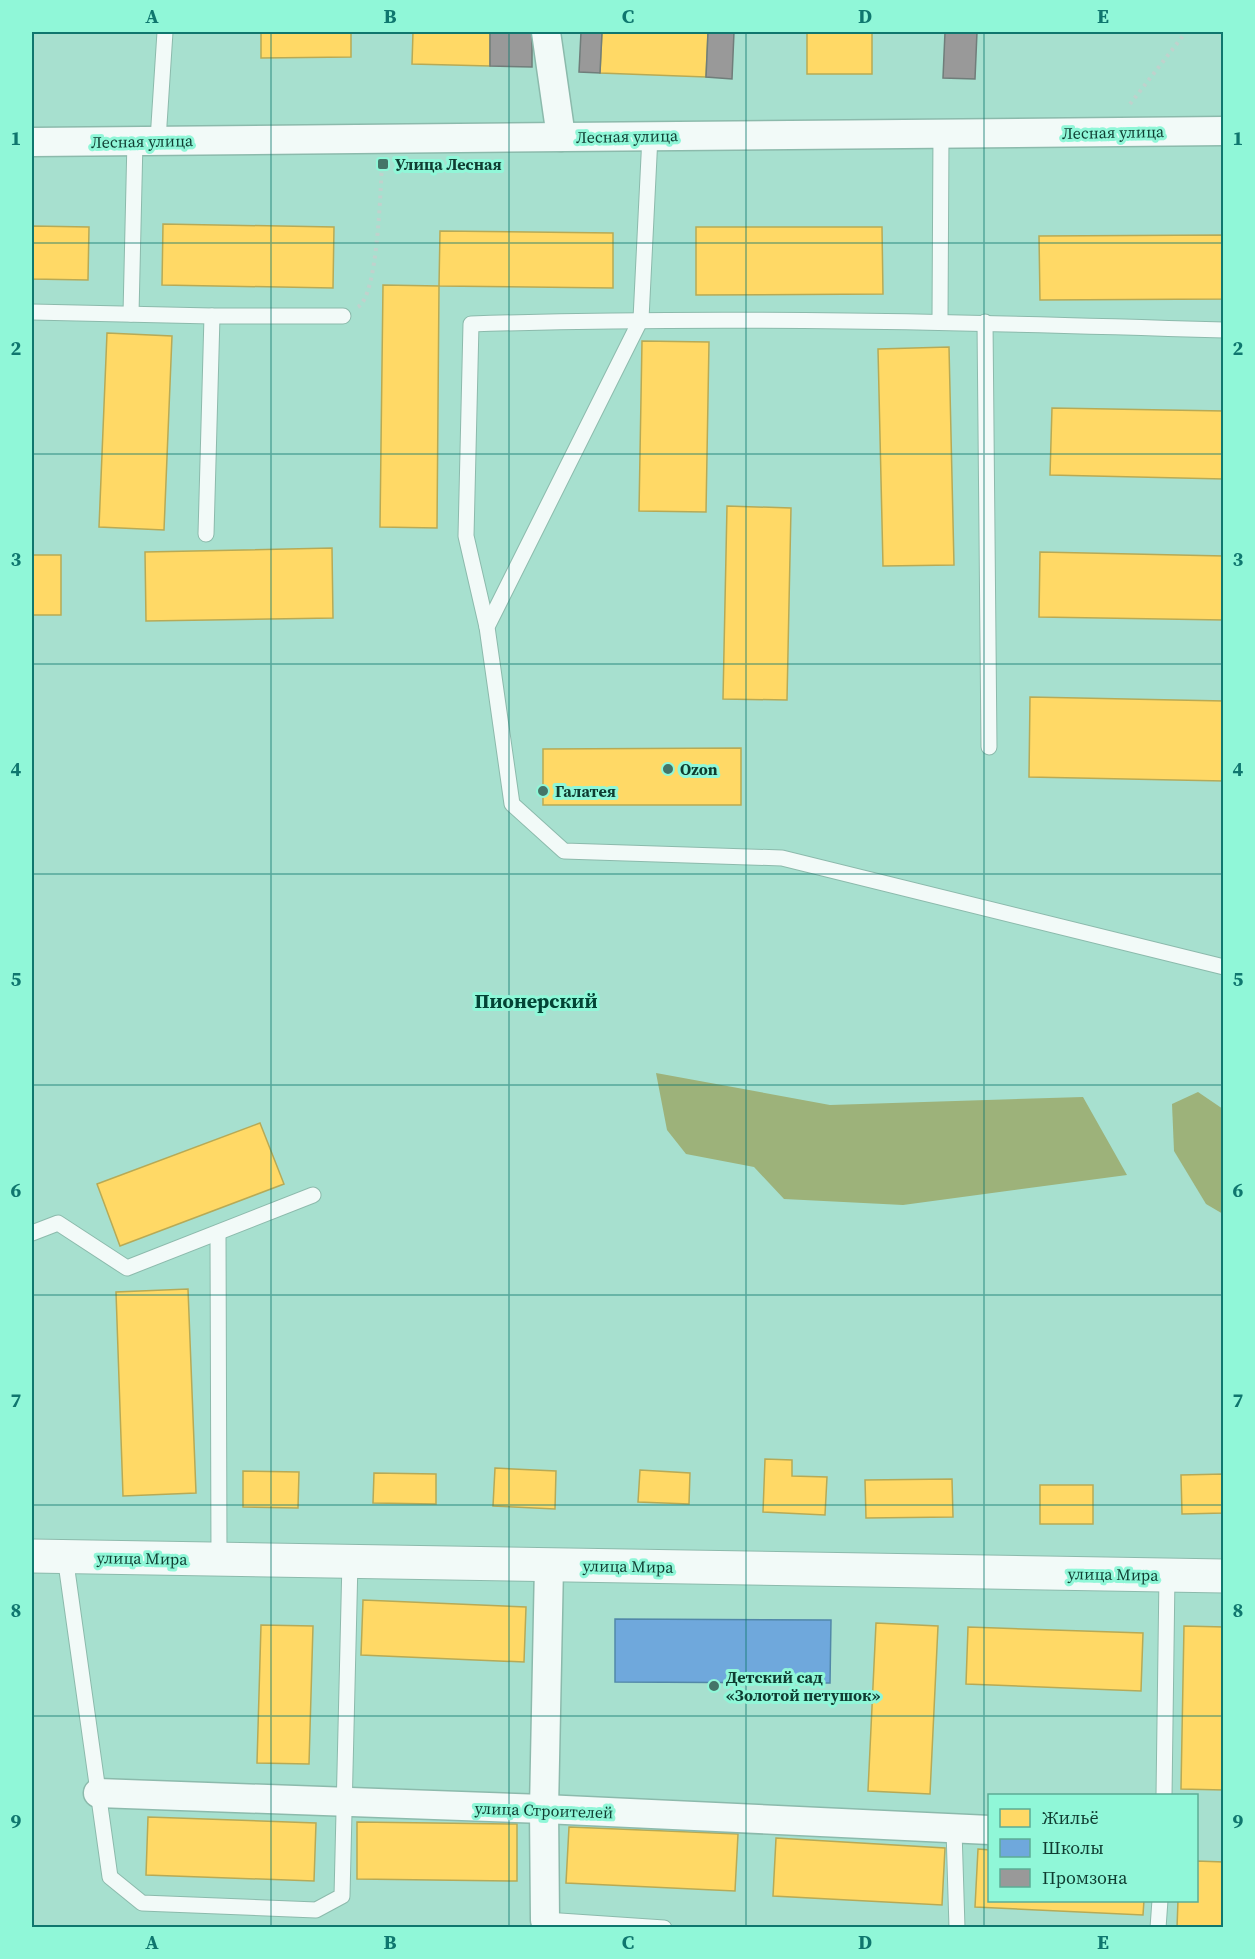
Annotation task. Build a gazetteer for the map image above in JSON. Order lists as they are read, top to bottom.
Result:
{
  "streets": {
    "street": ["Лесная улица", "улица Мира", "улица Строителей"]
  },
  "districts": ["Пионерский"],
  "places": {
    "transit": ["Улица Лесная"],
    "other": ["Ozon", "Галатея", "Детский сад «Золотой петушок»"]
  },
  "legend": ["Жильё", "Школы", "Промзона"],
  "grid": {
    "columns": [
      "A",
      "B",
      "C",
      "D",
      "E"
    ],
    "rows": [
      "1",
      "2",
      "3",
      "4",
      "5",
      "6",
      "7",
      "8",
      "9"
    ]
  }
}
